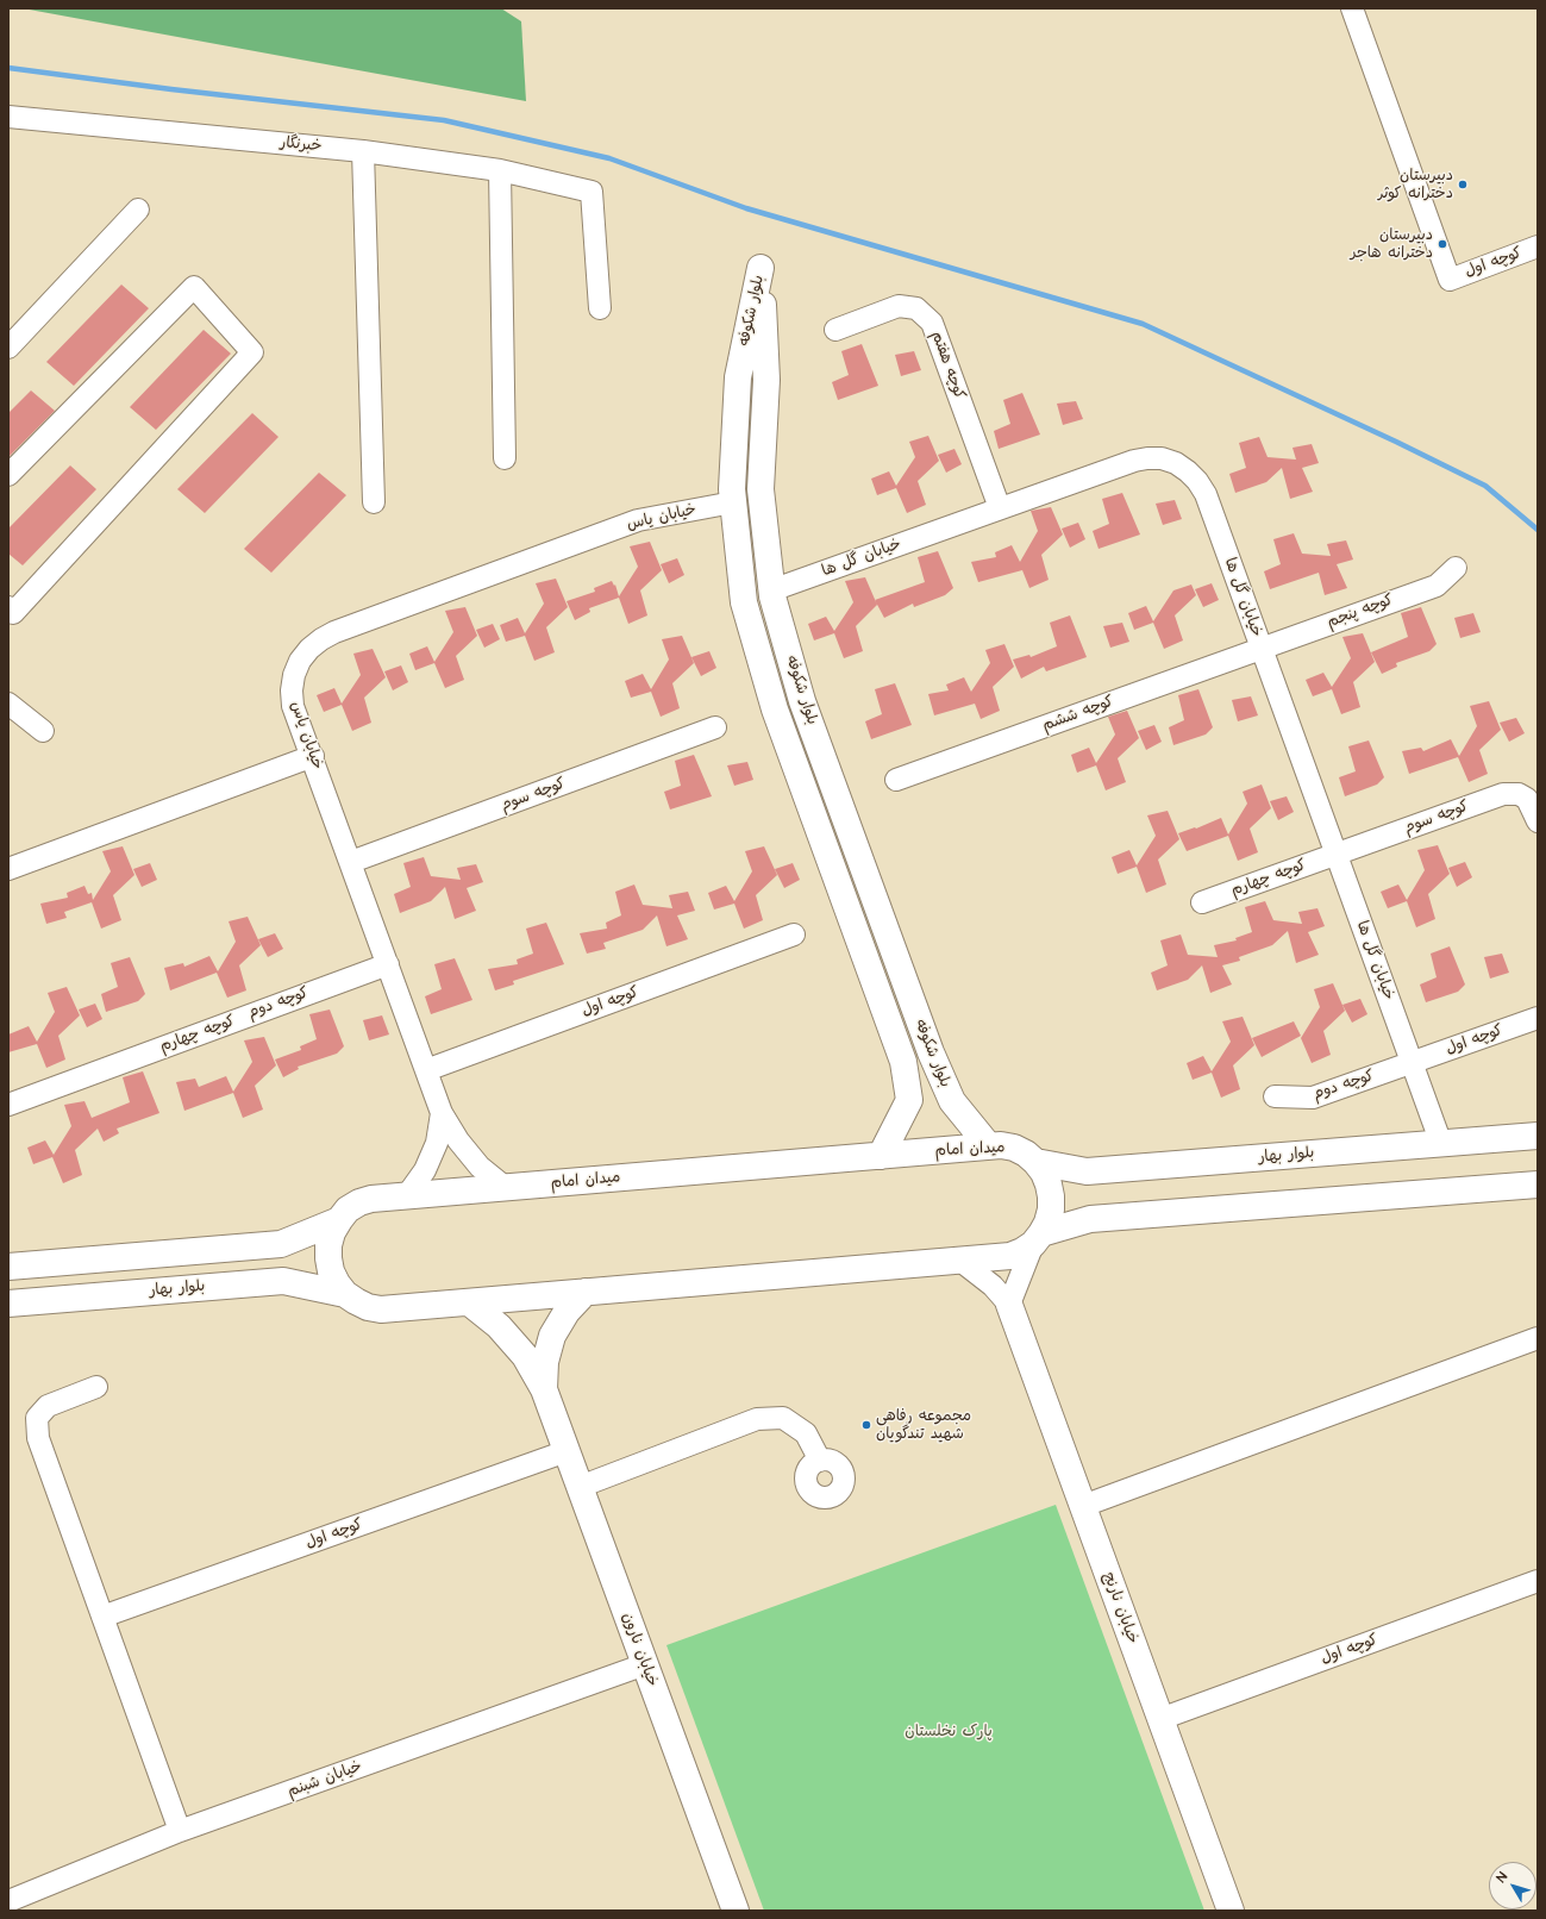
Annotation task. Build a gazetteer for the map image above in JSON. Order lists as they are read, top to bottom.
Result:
{
  "streets": {
    "street": [
      "خبرنگار",
      "کوچه اول",
      "بلوار شکوفه",
      "کوچه هفتم",
      "خیابان یاس",
      "خیابان گل ها",
      "کوچه پنجم",
      "کوچه ششم",
      "کوچه سوم",
      "کوچه چهارم",
      "کوچه دوم",
      "میدان امام",
      "بلوار بهار",
      "خیابان نارنج",
      "خیابان نارون",
      "خیابان شبنم"
    ]
  },
  "crossings": [
    ["کوچه اول", "خیابان یاس"],
    ["کوچه اول", "خیابان گل ها"],
    ["کوچه اول", "کوچه دوم"],
    ["کوچه اول", "خیابان نارنج"],
    ["کوچه اول", "خیابان نارون"],
    ["بلوار شکوفه", "خیابان یاس"],
    ["بلوار شکوفه", "خیابان گل ها"],
    ["بلوار شکوفه", "میدان امام"],
    ["کوچه هفتم", "خیابان گل ها"],
    ["خیابان یاس", "کوچه سوم"],
    ["خیابان یاس", "کوچه چهارم"],
    ["خیابان یاس", "کوچه دوم"],
    ["خیابان یاس", "میدان امام"],
    ["خیابان گل ها", "کوچه پنجم"],
    ["خیابان گل ها", "کوچه ششم"],
    ["خیابان گل ها", "کوچه سوم"],
    ["خیابان گل ها", "کوچه چهارم"],
    ["خیابان گل ها", "کوچه دوم"],
    ["خیابان گل ها", "بلوار بهار"],
    ["کوچه پنجم", "کوچه ششم"],
    ["کوچه سوم", "کوچه چهارم"],
    ["کوچه چهارم", "کوچه دوم"],
    ["میدان امام", "بلوار بهار"],
    ["خیابان نارون", "خیابان شبنم"]
  ],
  "parks": ["پارک نخلستان"],
  "places": ["دبیرستان دخترانه کوثر", "دبیرستان دخترانه هاجر", "مجموعه رفاهی شهید تندگویان"],
  "north": "top left"
}
